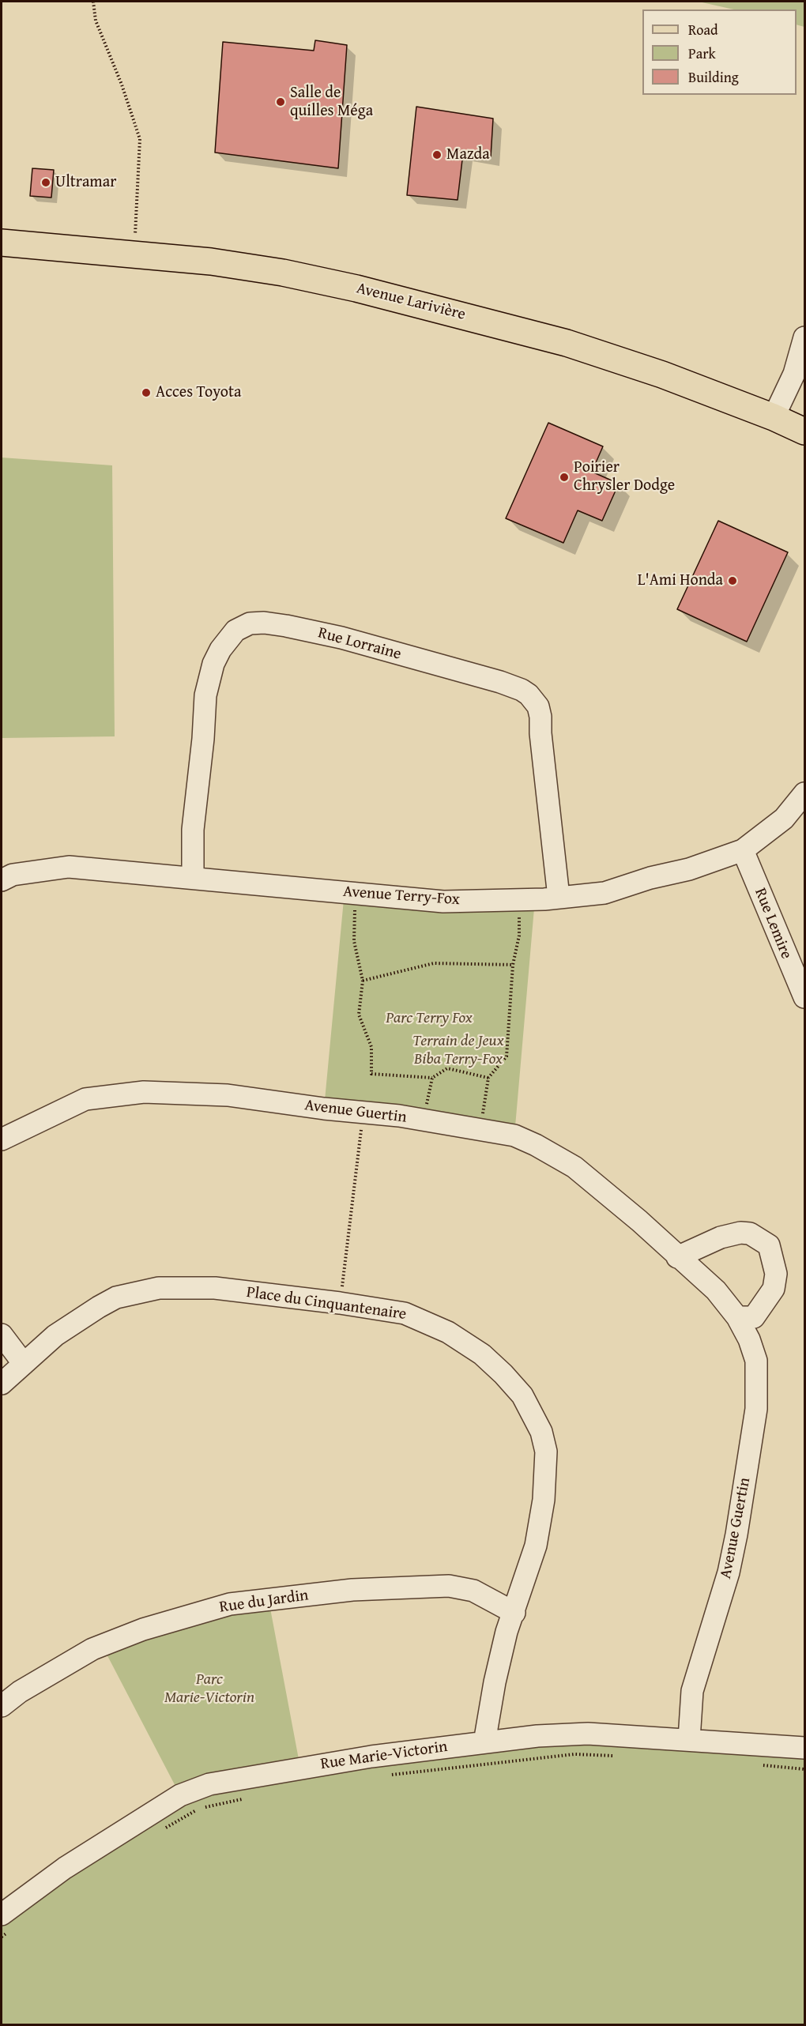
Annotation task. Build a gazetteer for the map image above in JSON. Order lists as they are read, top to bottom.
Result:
{
  "streets": {
    "main road": ["Avenue Larivière"],
    "street": [
      "Rue Lorraine",
      "Avenue Terry-Fox",
      "Rue Lemire",
      "Avenue Guertin",
      "Place du Cinquantenaire",
      "Rue du Jardin",
      "Rue Marie-Victorin"
    ]
  },
  "crossings": [
    ["Rue Lorraine", "Avenue Terry-Fox"],
    ["Avenue Terry-Fox", "Rue Lemire"],
    ["Avenue Guertin", "Rue Marie-Victorin"],
    ["Place du Cinquantenaire", "Rue du Jardin"],
    ["Place du Cinquantenaire", "Rue Marie-Victorin"]
  ],
  "parks": ["Parc Terry Fox", "Terrain de Jeux Biba Terry-Fox", "Parc Marie-Victorin"],
  "places": [
    "Salle de quilles Méga",
    "Mazda",
    "Ultramar",
    "Acces Toyota",
    "Poirier Chrysler Dodge",
    "L'Ami Honda"
  ],
  "legend": ["Road", "Park", "Building"]
}
